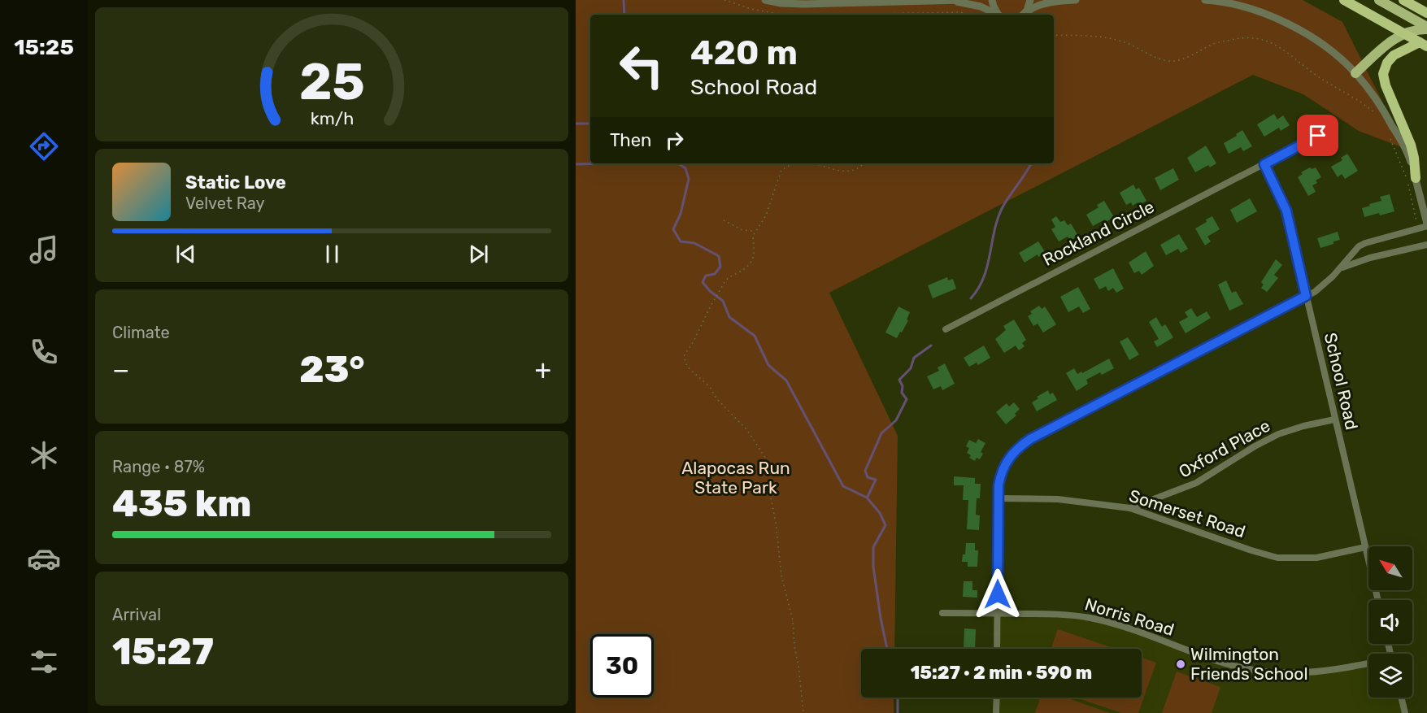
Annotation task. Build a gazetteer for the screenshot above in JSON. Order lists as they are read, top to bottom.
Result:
{
  "streets": {
    "street": [
      "Rockland Circle",
      "School Road",
      "Oxford Place",
      "Somerset Road",
      "Norris Road"
    ]
  },
  "crossings": [
    ["Rockland Circle", "School Road"],
    ["School Road", "Oxford Place"],
    ["School Road", "Somerset Road"],
    ["Oxford Place", "Somerset Road"]
  ],
  "parks": ["Alapocas Run State Park"],
  "places": ["Wilmington Friends School"],
  "north": "top left",
  "page": {
    "tabs": "15:25",
    "turn": ["420 m", "School Road"],
    "then": "Then",
    "song": ["Static Love", "Velvet Ray"],
    "tile": [
      "Climate",
      ["Range · 87%", "435 km"],
      ["Arrival", "15:27"]
    ],
    "heat": ["−", "23°", "+"],
    "limit": "30",
    "trip": "15:27 · 2 min · 590 m",
    "gauge": ["25", "km/h"]
  }
}
